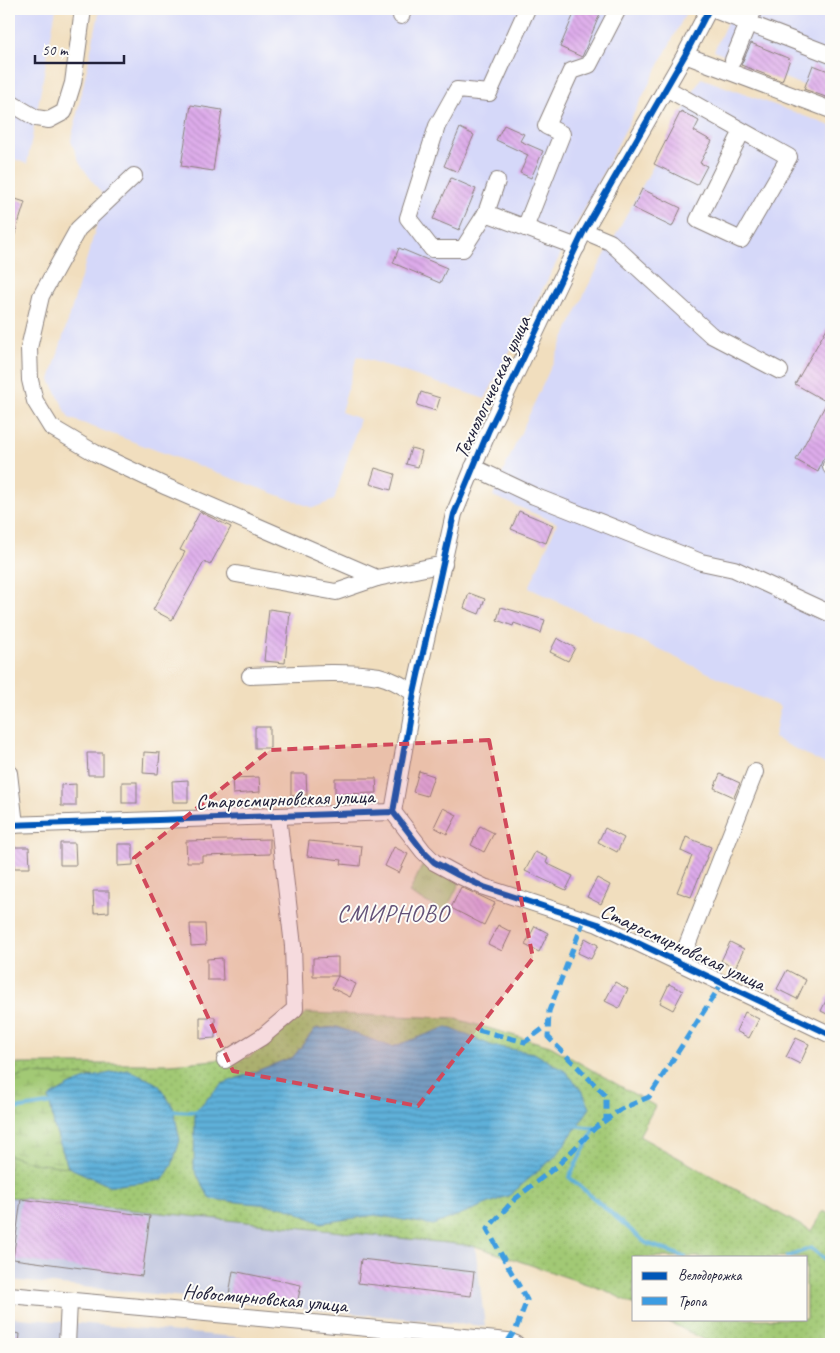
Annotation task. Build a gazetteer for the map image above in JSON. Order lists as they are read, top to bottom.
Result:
{
  "streets": {
    "street": ["Технологическая улица", "Старосмирновская улица", "Новосмирновская улица"]
  },
  "crossings": [
    ["Технологическая улица", "Старосмирновская улица"]
  ],
  "districts": ["СМИРНОВО"],
  "legend": ["Велодорожка", "Тропа"],
  "scale_bar": "50 m"
}
